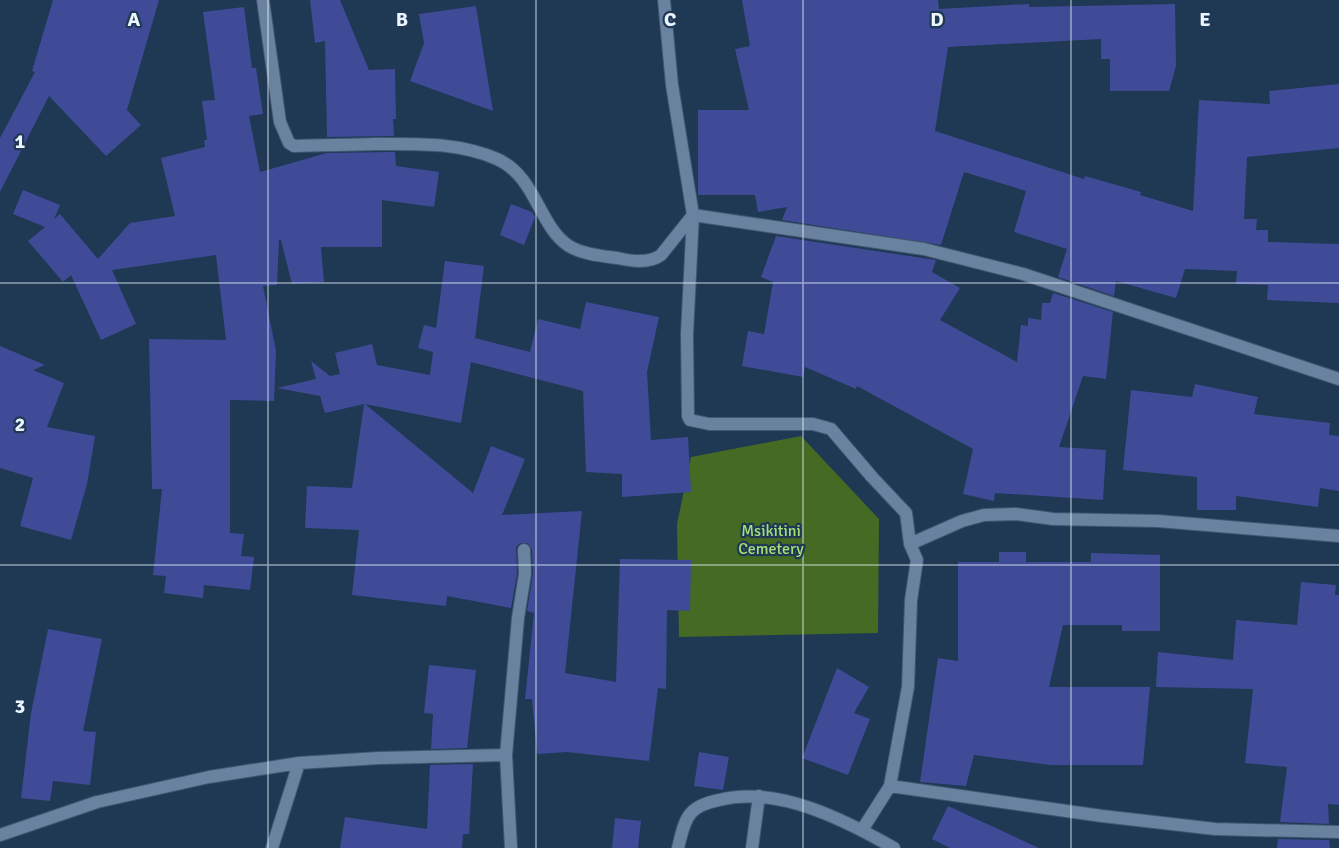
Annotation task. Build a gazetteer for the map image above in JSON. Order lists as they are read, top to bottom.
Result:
{
  "parks": ["Msikitini Cemetery"],
  "grid": {
    "columns": [
      "A",
      "B",
      "C",
      "D",
      "E"
    ],
    "rows": ["1", "2", "3"]
  }
}
